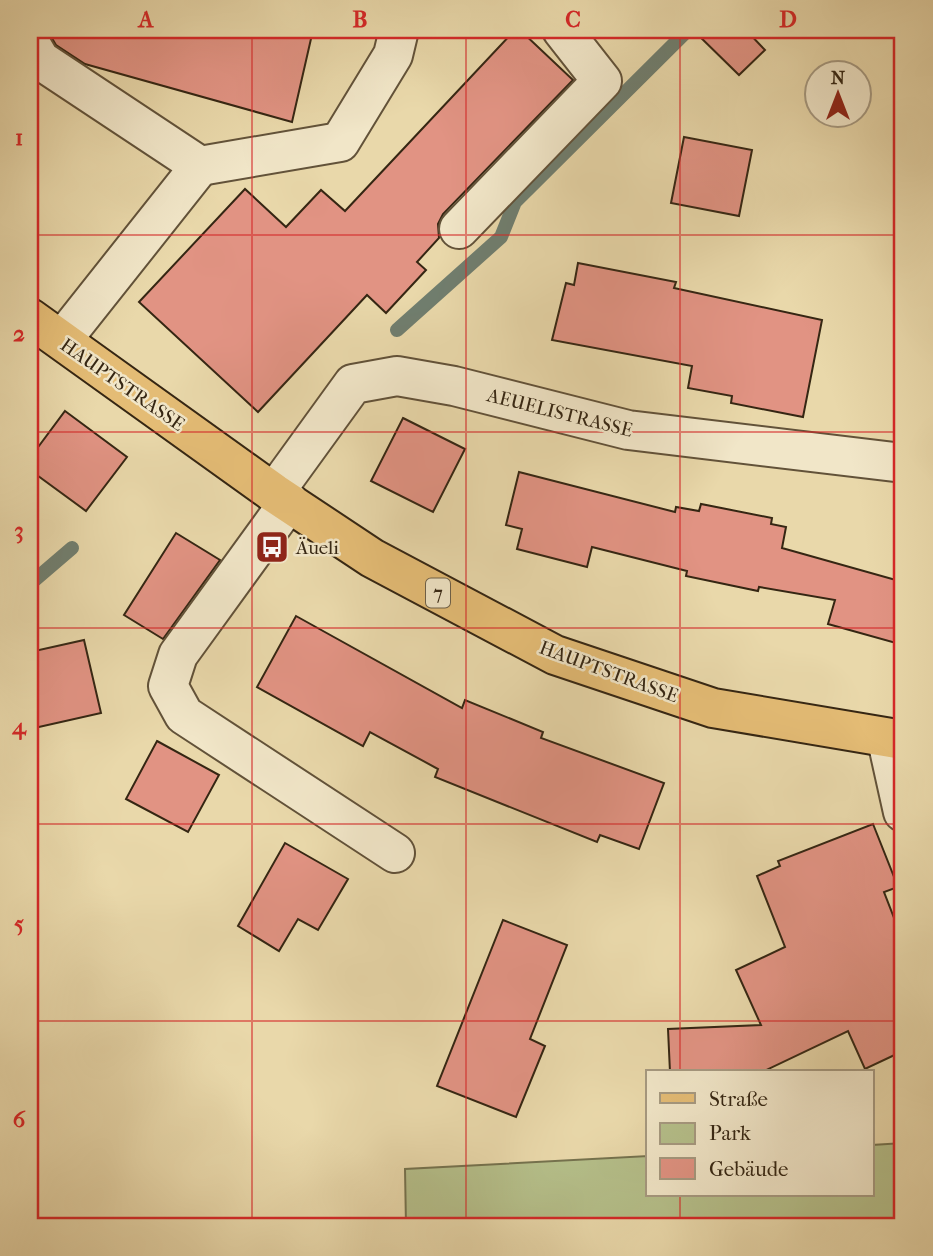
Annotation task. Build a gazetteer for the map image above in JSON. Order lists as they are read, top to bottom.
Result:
{
  "streets": {
    "main road": ["HAUPTSTRASSE", "7"],
    "street": ["AEUELISTRASSE"]
  },
  "crossings": [
    ["HAUPTSTRASSE", "AEUELISTRASSE"]
  ],
  "places": {
    "bus stop": ["Äueli"]
  },
  "legend": ["Straße", "Park", "Gebäude"],
  "north": "top",
  "grid": {
    "columns": [
      "A",
      "B",
      "C",
      "D"
    ],
    "rows": [
      "1",
      "2",
      "3",
      "4",
      "5",
      "6"
    ]
  }
}
